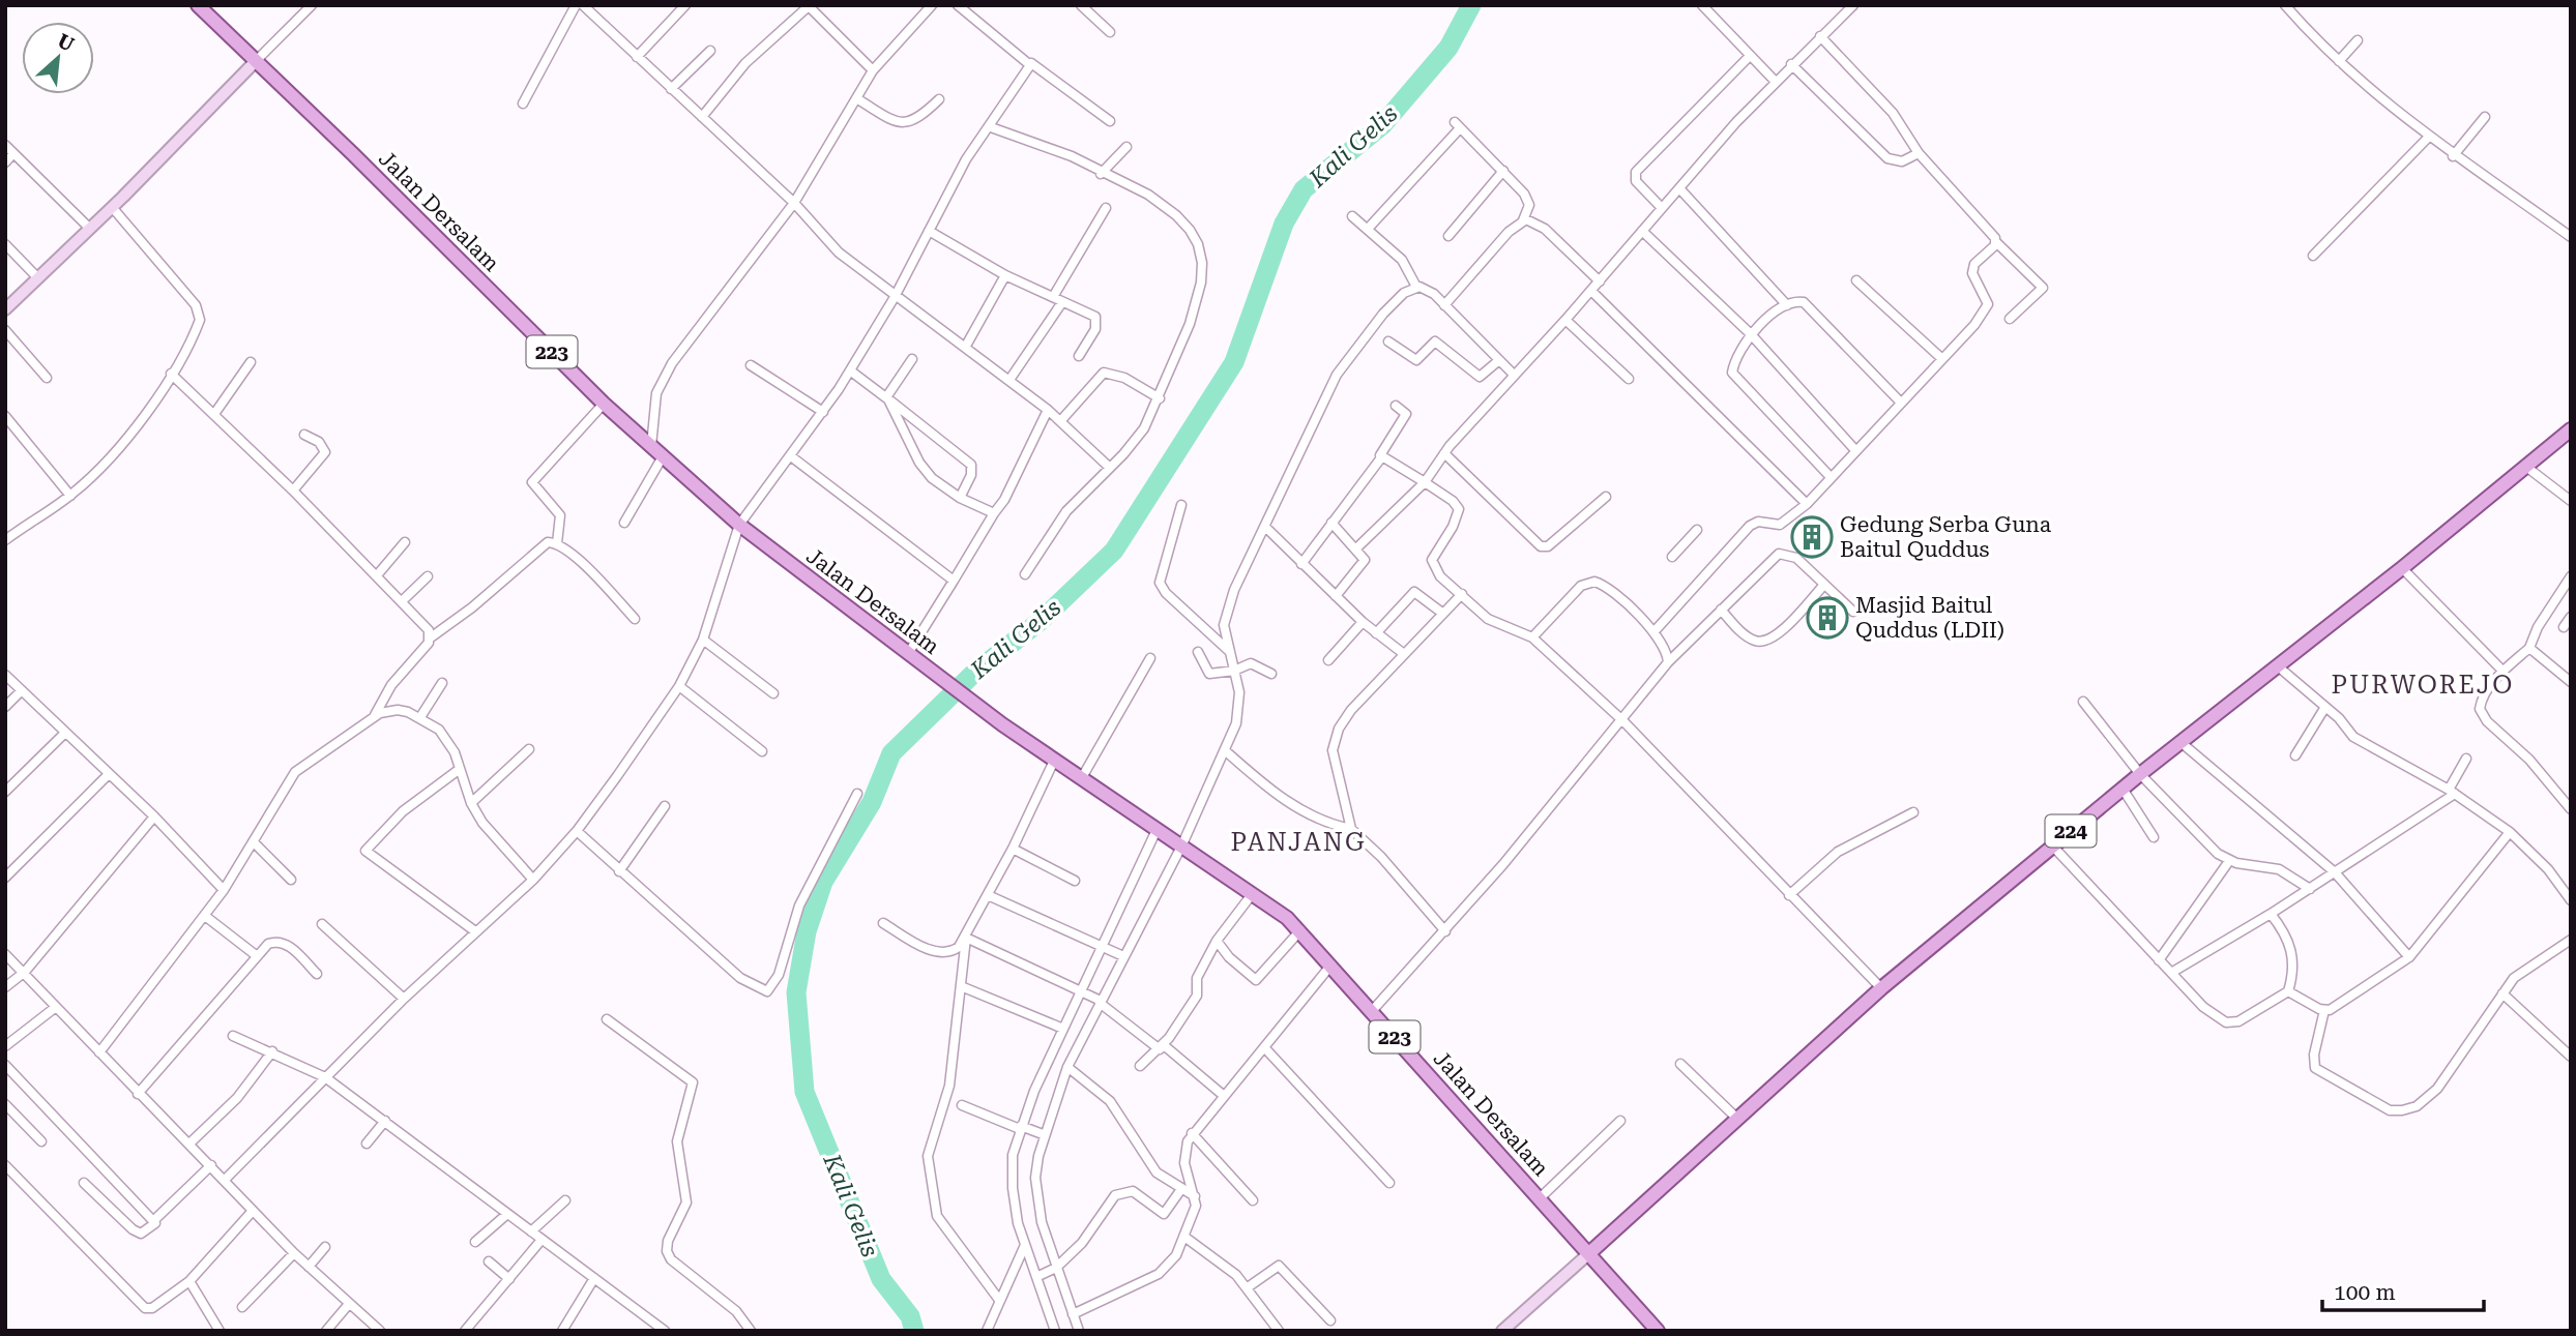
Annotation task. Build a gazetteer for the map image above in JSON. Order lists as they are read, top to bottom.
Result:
{
  "streets": {
    "main road": ["Jalan Dersalam", "223", "224"]
  },
  "crossings": [
    ["Jalan Dersalam", "224"]
  ],
  "districts": ["PURWOREJO", "PANJANG"],
  "water": ["Kali Gelis"],
  "places": {
    "building": ["Gedung Serba Guna Baitul Quddus", "Masjid Baitul Quddus (LDII)"]
  },
  "scale_bar": "100 m",
  "north": "top right"
}
